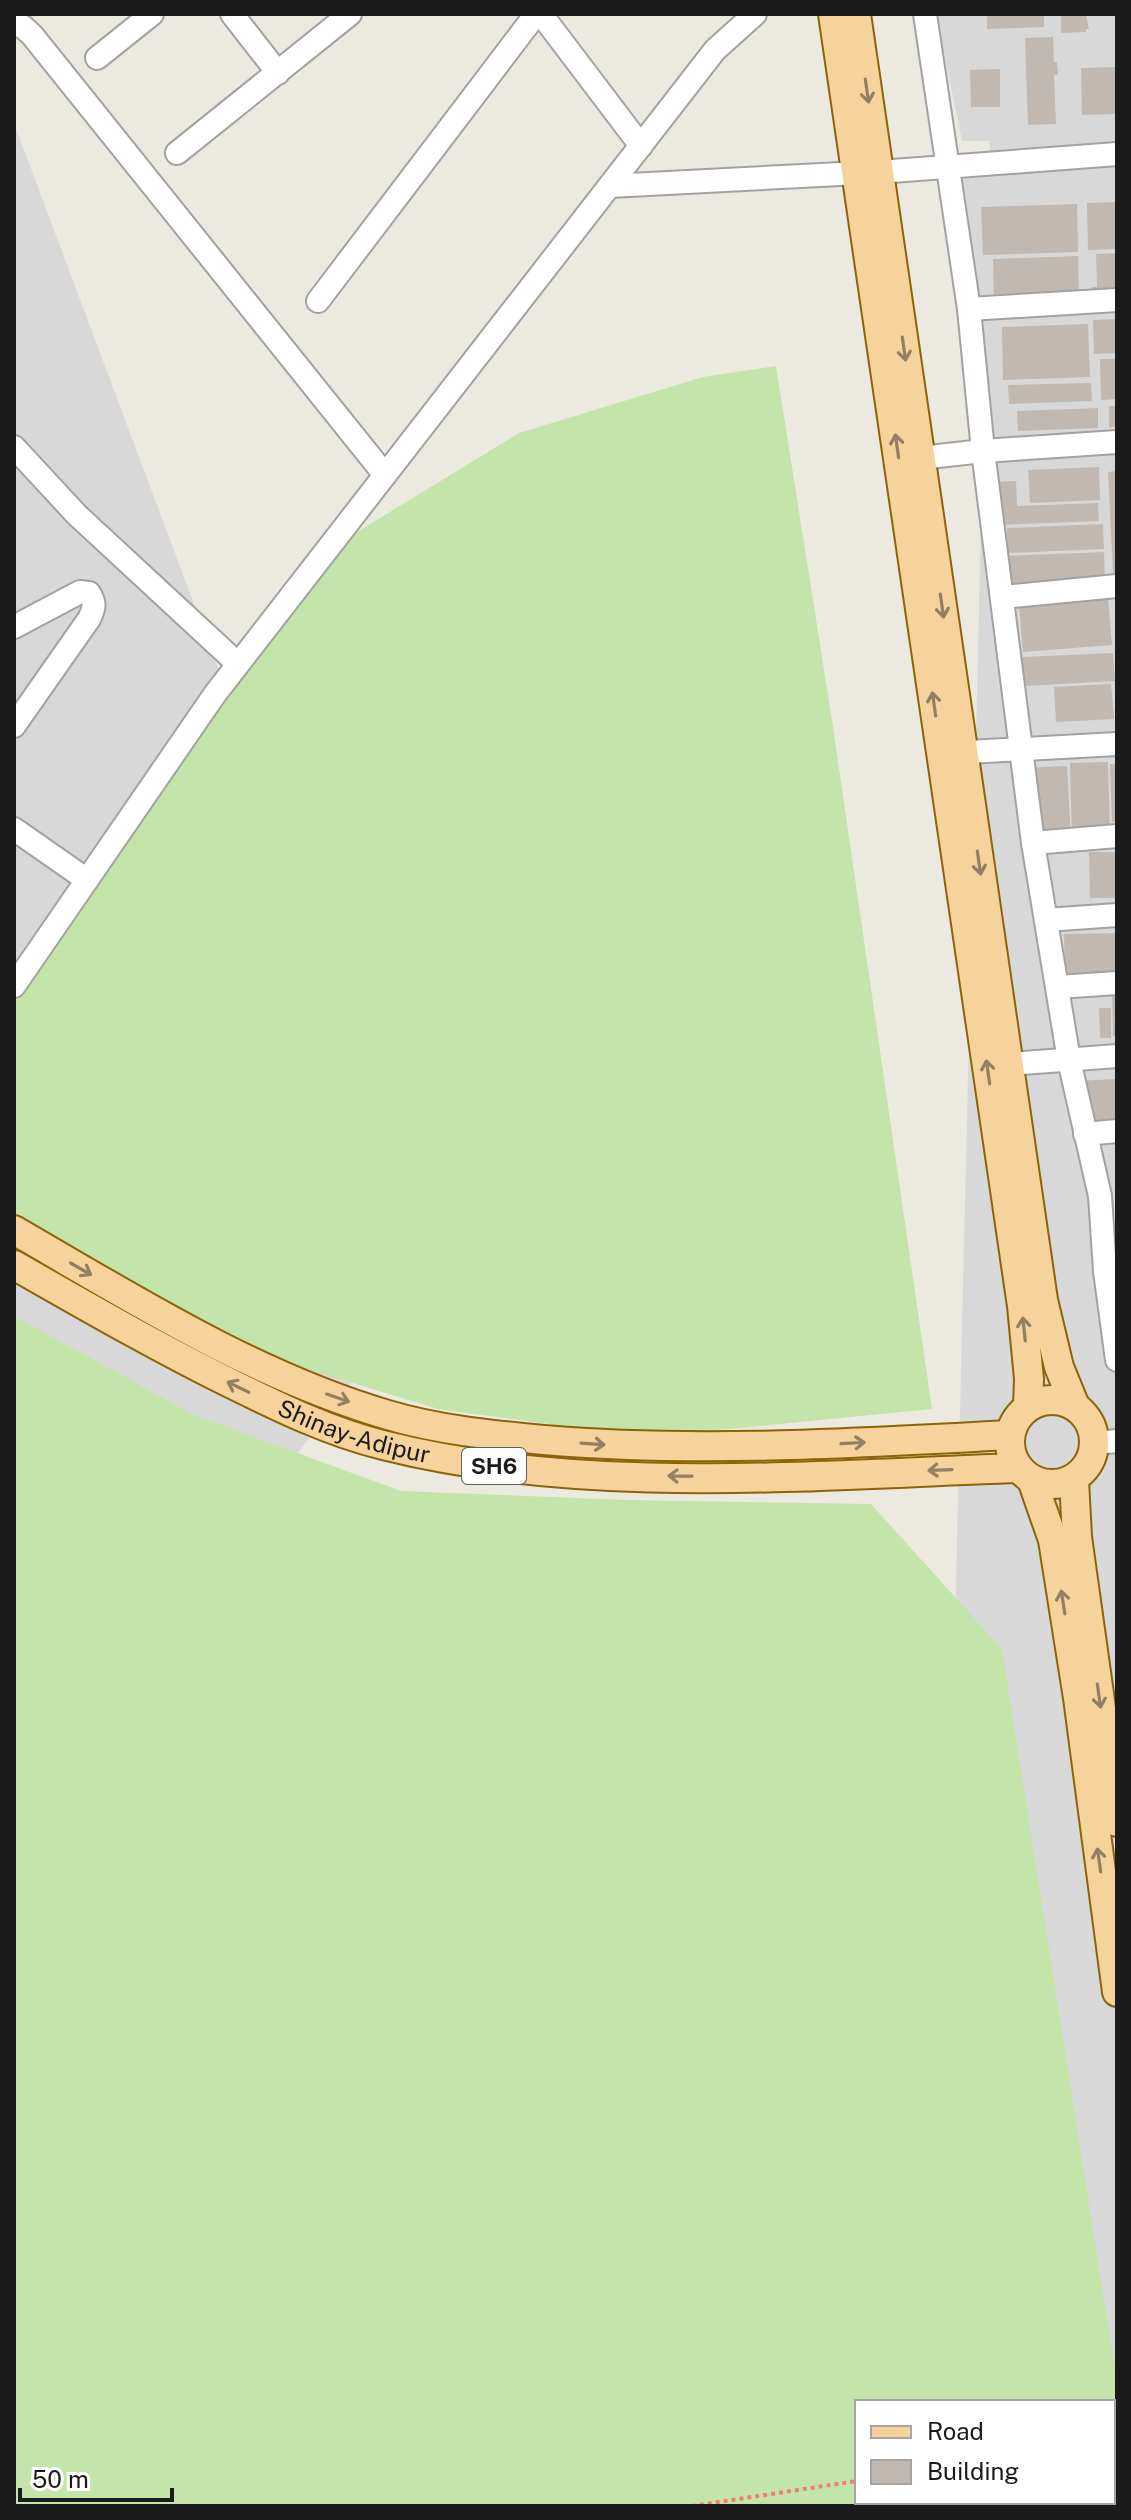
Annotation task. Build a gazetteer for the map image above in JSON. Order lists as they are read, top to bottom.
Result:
{
  "streets": {
    "main road": ["Shinay-Adipur", "SH6"]
  },
  "crossings": [
    ["Shinay-Adipur", "SH6"]
  ],
  "legend": ["Road", "Building"],
  "scale_bar": "50 m"
}
